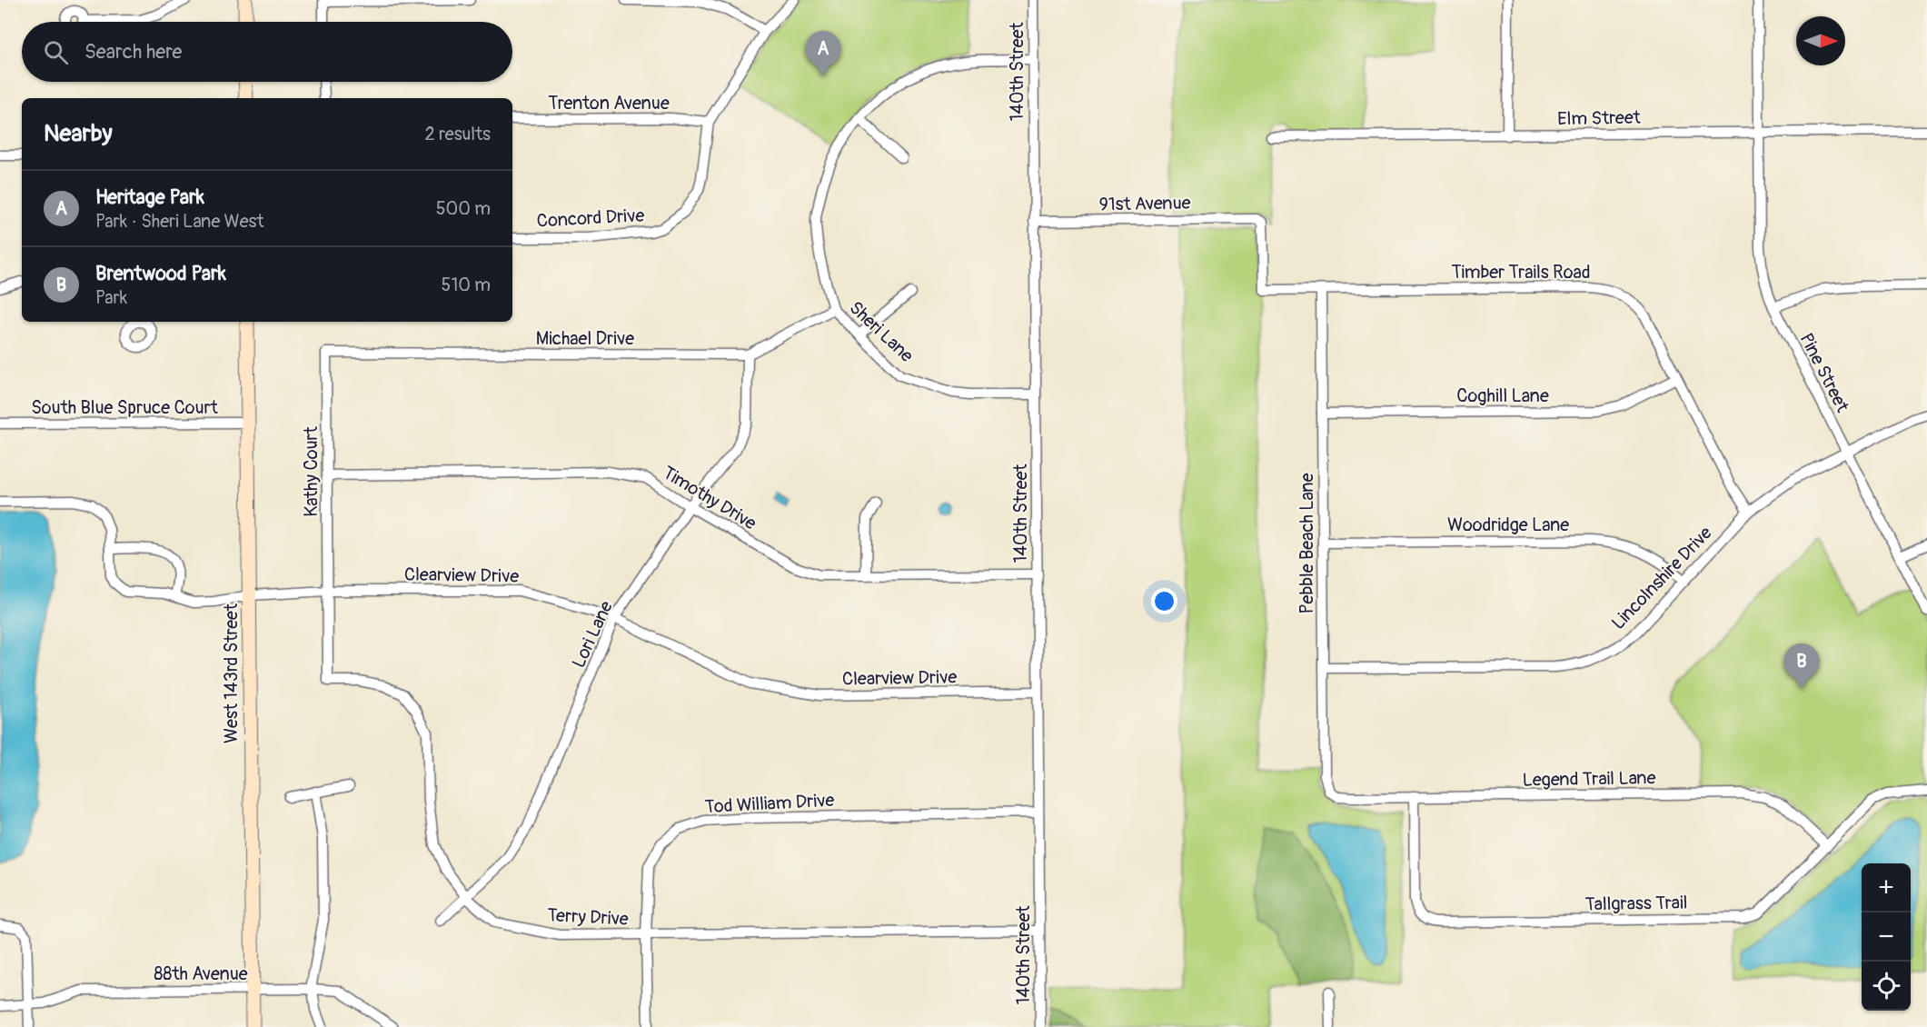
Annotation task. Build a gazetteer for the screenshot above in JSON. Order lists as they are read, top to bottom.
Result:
{
  "streets": {
    "main road": ["West 143rd Street"],
    "street": [
      "140th Street",
      "Trenton Avenue",
      "Elm Street",
      "91st Avenue",
      "Concord Drive",
      "Timber Trails Road",
      "Sheri Lane",
      "Michael Drive",
      "Pine Street",
      "Coghill Lane",
      "South Blue Spruce Court",
      "Kathy Court",
      "Timothy Drive",
      "Woodridge Lane",
      "Pebble Beach Lane",
      "Clearview Drive",
      "Lincolnshire Drive",
      "Lori Lane",
      "Legend Trail Lane",
      "Tod William Drive",
      "Tallgrass Trail",
      "Terry Drive",
      "88th Avenue"
    ]
  },
  "crossings": [
    ["140th Street", "91st Avenue"],
    ["140th Street", "Sheri Lane"],
    ["140th Street", "Timothy Drive"],
    ["140th Street", "Clearview Drive"],
    ["140th Street", "Tod William Drive"],
    ["140th Street", "Terry Drive"],
    ["Trenton Avenue", "Concord Drive"],
    ["Elm Street", "Pine Street"],
    ["91st Avenue", "Timber Trails Road"],
    ["Timber Trails Road", "Coghill Lane"],
    ["Timber Trails Road", "Pebble Beach Lane"],
    ["Timber Trails Road", "Lincolnshire Drive"],
    ["Sheri Lane", "Michael Drive"],
    ["Michael Drive", "Kathy Court"],
    ["Michael Drive", "Lori Lane"],
    ["Pine Street", "Lincolnshire Drive"],
    ["Coghill Lane", "Pebble Beach Lane"],
    ["South Blue Spruce Court", "West 143rd Street"],
    ["Kathy Court", "Timothy Drive"],
    ["Kathy Court", "Clearview Drive"],
    ["Kathy Court", "Terry Drive"],
    ["Timothy Drive", "Lori Lane"],
    ["Woodridge Lane", "Pebble Beach Lane"],
    ["Woodridge Lane", "Lincolnshire Drive"],
    ["Pebble Beach Lane", "Lincolnshire Drive"],
    ["Pebble Beach Lane", "Legend Trail Lane"],
    ["Clearview Drive", "Lori Lane"],
    ["Clearview Drive", "West 143rd Street"],
    ["Clearview Drive", "Terry Drive"],
    ["Lori Lane", "Terry Drive"],
    ["West 143rd Street", "88th Avenue"],
    ["Legend Trail Lane", "Tallgrass Trail"],
    ["Tod William Drive", "Terry Drive"]
  ],
  "north": "right",
  "page": {
    "search": "Search here",
    "pins": ["A", "B"],
    "heading": ["Nearby", "2 results"],
    "list": [
      {
        "mark": "A",
        "name": "Heritage Park",
        "note": "Park · Sheri Lane West",
        "value": "500 m"
      },
      {
        "mark": "B",
        "name": "Brentwood Park",
        "note": "Park",
        "value": "510 m"
      }
    ],
    "map_buttons": ["+", "−"]
  }
}
